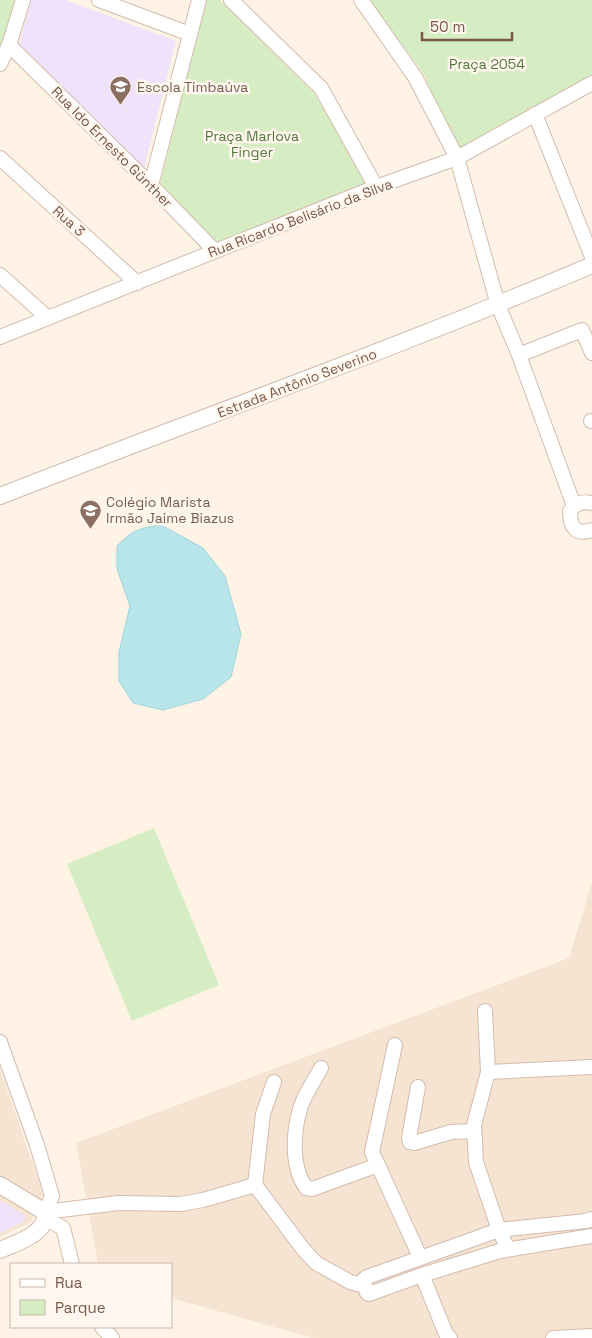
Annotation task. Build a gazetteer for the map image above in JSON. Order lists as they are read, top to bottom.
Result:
{
  "streets": {
    "street": [
      "Rua Ido Ernesto Günther",
      "Rua Ricardo Belisário da Silva",
      "Rua 3",
      "Estrada Antônio Severino"
    ]
  },
  "crossings": [
    ["Rua Ido Ernesto Günther", "Rua Ricardo Belisário da Silva"],
    ["Rua Ricardo Belisário da Silva", "Rua 3"]
  ],
  "parks": ["Praça 2054", "Praça Marlova Finger"],
  "places": {
    "school or university": ["Escola Timbaúva", "Colégio Marista Irmão Jaime Biazus"]
  },
  "legend": ["Rua", "Parque"],
  "scale_bar": "50 m"
}
